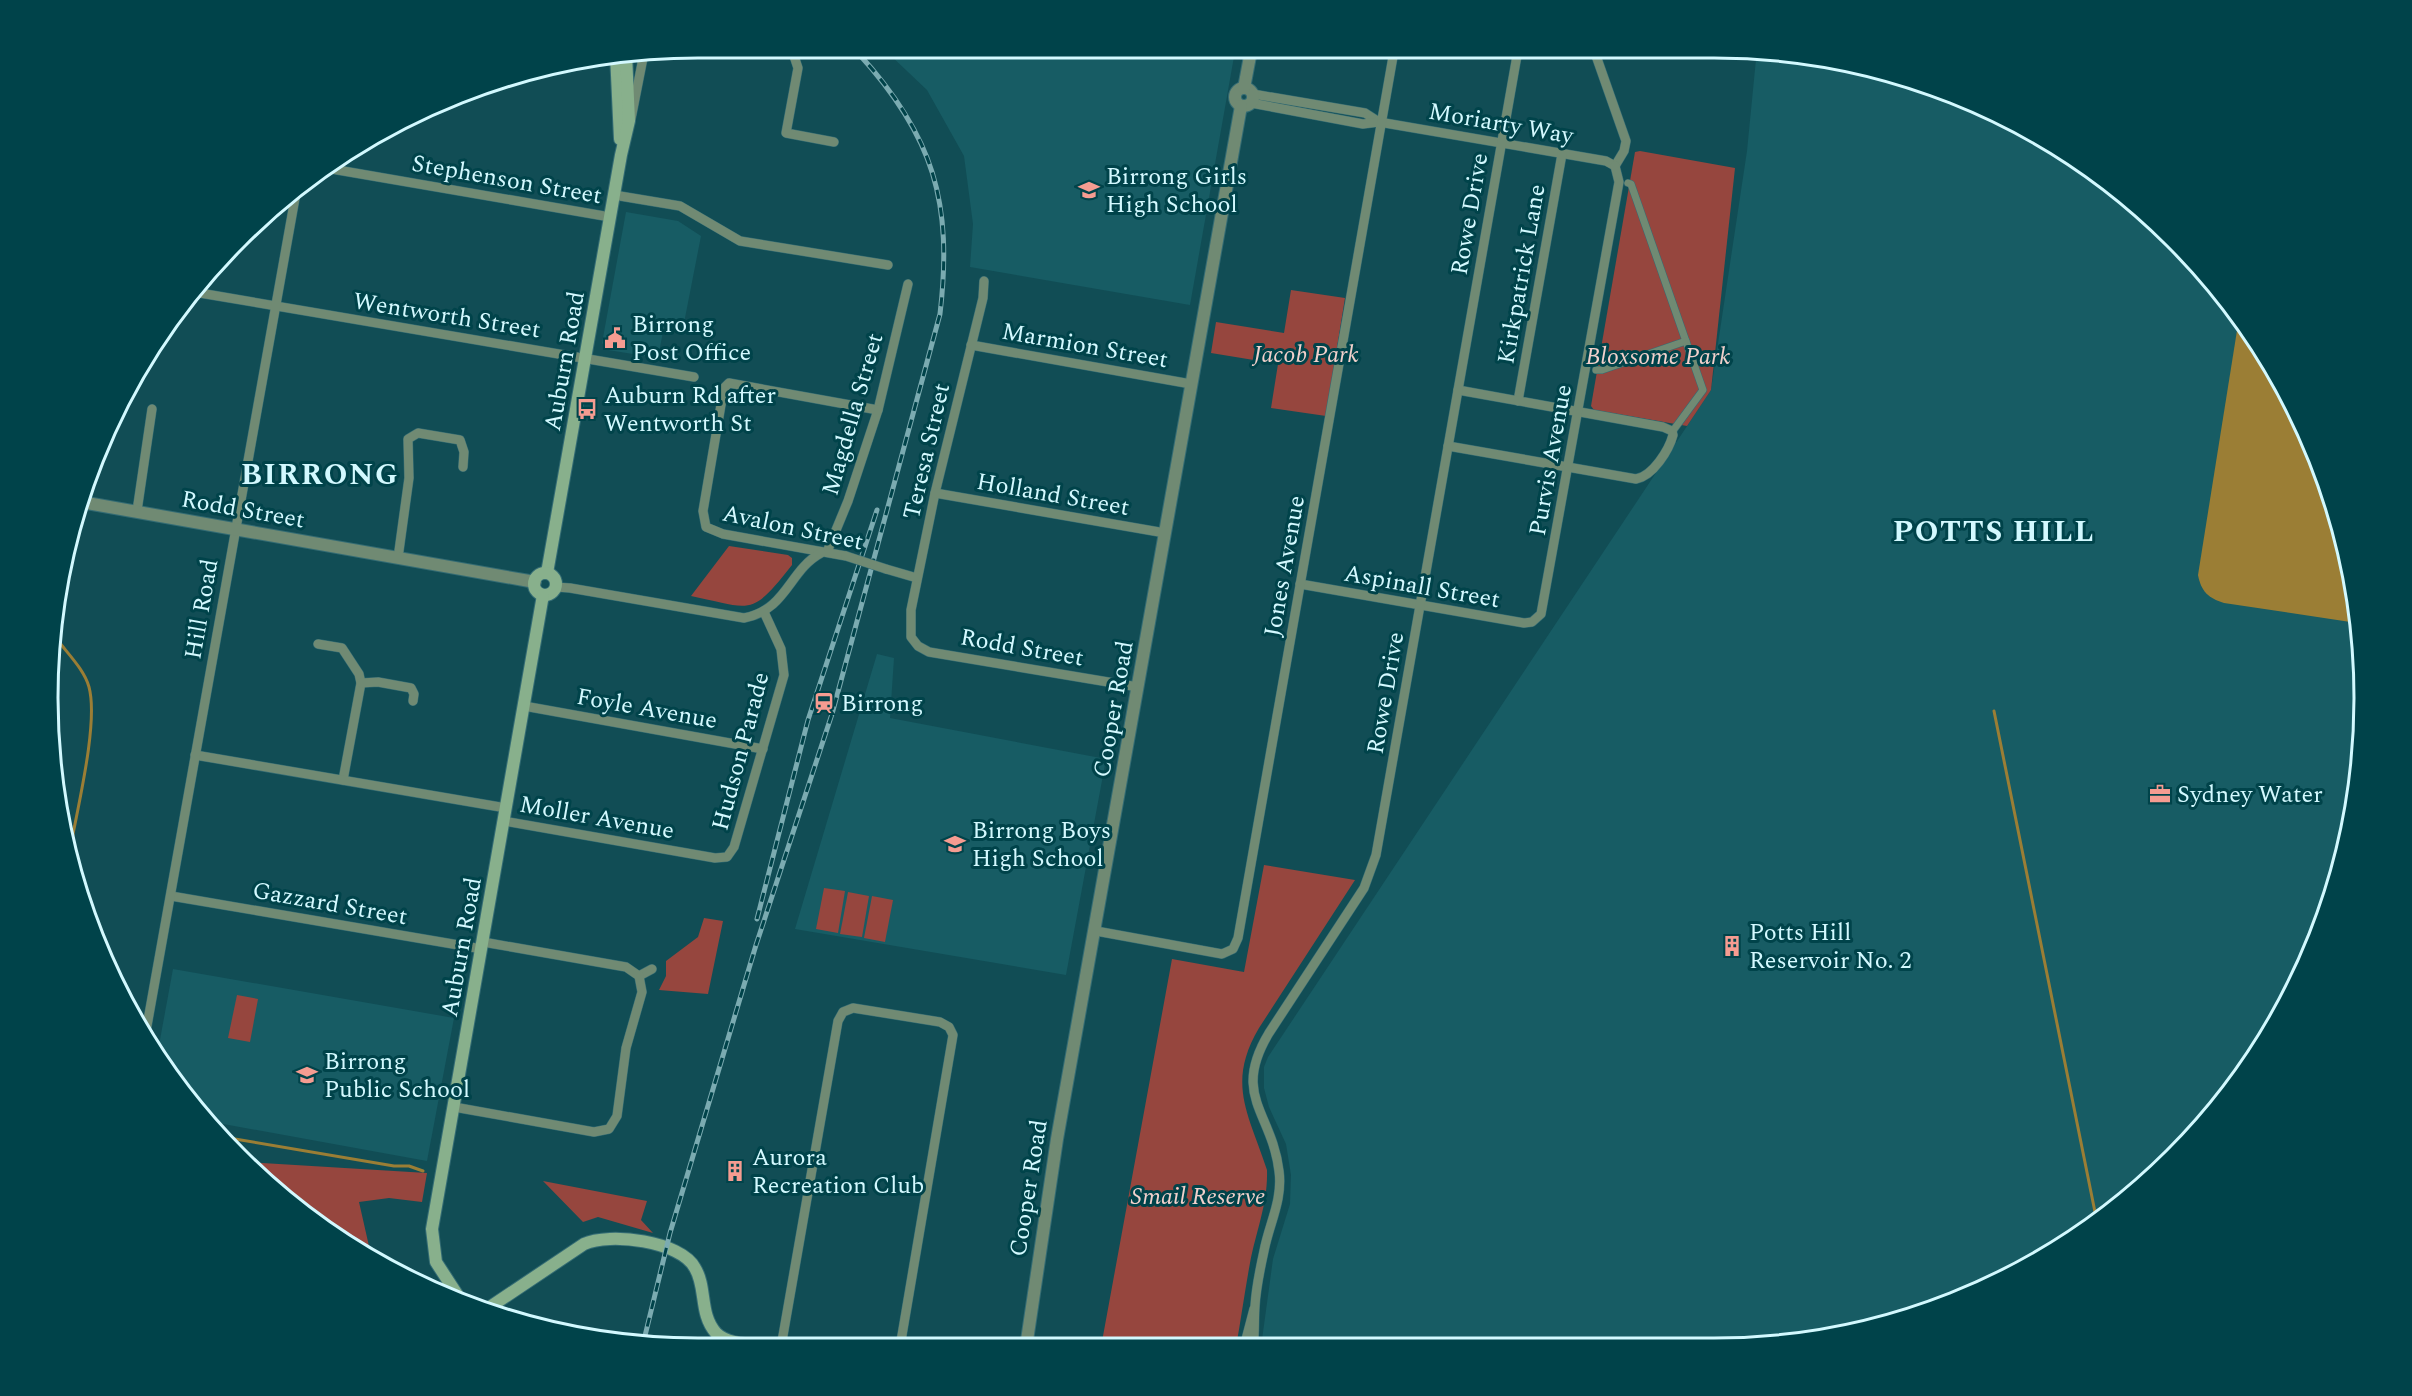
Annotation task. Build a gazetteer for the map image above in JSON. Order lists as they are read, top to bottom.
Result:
{
  "streets": {
    "main road": ["Auburn Road"],
    "street": [
      "Moriarty Way",
      "Stephenson Street",
      "Rowe Drive",
      "Kirkpatrick Lane",
      "Wentworth Street",
      "Marmion Street",
      "Magdella Street",
      "Teresa Street",
      "Purvis Avenue",
      "Holland Street",
      "Rodd Street",
      "Avalon Street",
      "Jones Avenue",
      "Aspinall Street",
      "Hill Road",
      "Foyle Avenue",
      "Cooper Road",
      "Hudson Parade",
      "Moller Avenue",
      "Gazzard Street"
    ]
  },
  "crossings": [
    ["Moriarty Way", "Rowe Drive"],
    ["Moriarty Way", "Kirkpatrick Lane"],
    ["Moriarty Way", "Purvis Avenue"],
    ["Moriarty Way", "Jones Avenue"],
    ["Moriarty Way", "Cooper Road"],
    ["Stephenson Street", "Auburn Road"],
    ["Rowe Drive", "Aspinall Street"],
    ["Wentworth Street", "Auburn Road"],
    ["Wentworth Street", "Hill Road"],
    ["Marmion Street", "Teresa Street"],
    ["Marmion Street", "Cooper Road"],
    ["Auburn Road", "Rodd Street"],
    ["Auburn Road", "Foyle Avenue"],
    ["Auburn Road", "Moller Avenue"],
    ["Auburn Road", "Gazzard Street"],
    ["Magdella Street", "Avalon Street"],
    ["Teresa Street", "Holland Street"],
    ["Teresa Street", "Rodd Street"],
    ["Teresa Street", "Avalon Street"],
    ["Purvis Avenue", "Aspinall Street"],
    ["Holland Street", "Cooper Road"],
    ["Rodd Street", "Hill Road"],
    ["Rodd Street", "Cooper Road"],
    ["Jones Avenue", "Aspinall Street"],
    ["Jones Avenue", "Cooper Road"],
    ["Hill Road", "Moller Avenue"],
    ["Hill Road", "Gazzard Street"],
    ["Foyle Avenue", "Hudson Parade"],
    ["Hudson Parade", "Moller Avenue"]
  ],
  "districts": ["BIRRONG", "POTTS HILL"],
  "parks": ["Jacob Park", "Bloxsome Park", "Smail Reserve"],
  "places": {
    "school or university": ["Birrong Girls High School", "Birrong Boys High School", "Birrong Public School"],
    "public building": ["Birrong Post Office"],
    "bus stop": ["Auburn Rd after Wentworth St"],
    "station": ["Birrong"],
    "office": ["Sydney Water"],
    "building": ["Potts Hill Reservoir No. 2", "Aurora Recreation Club"]
  }
}
